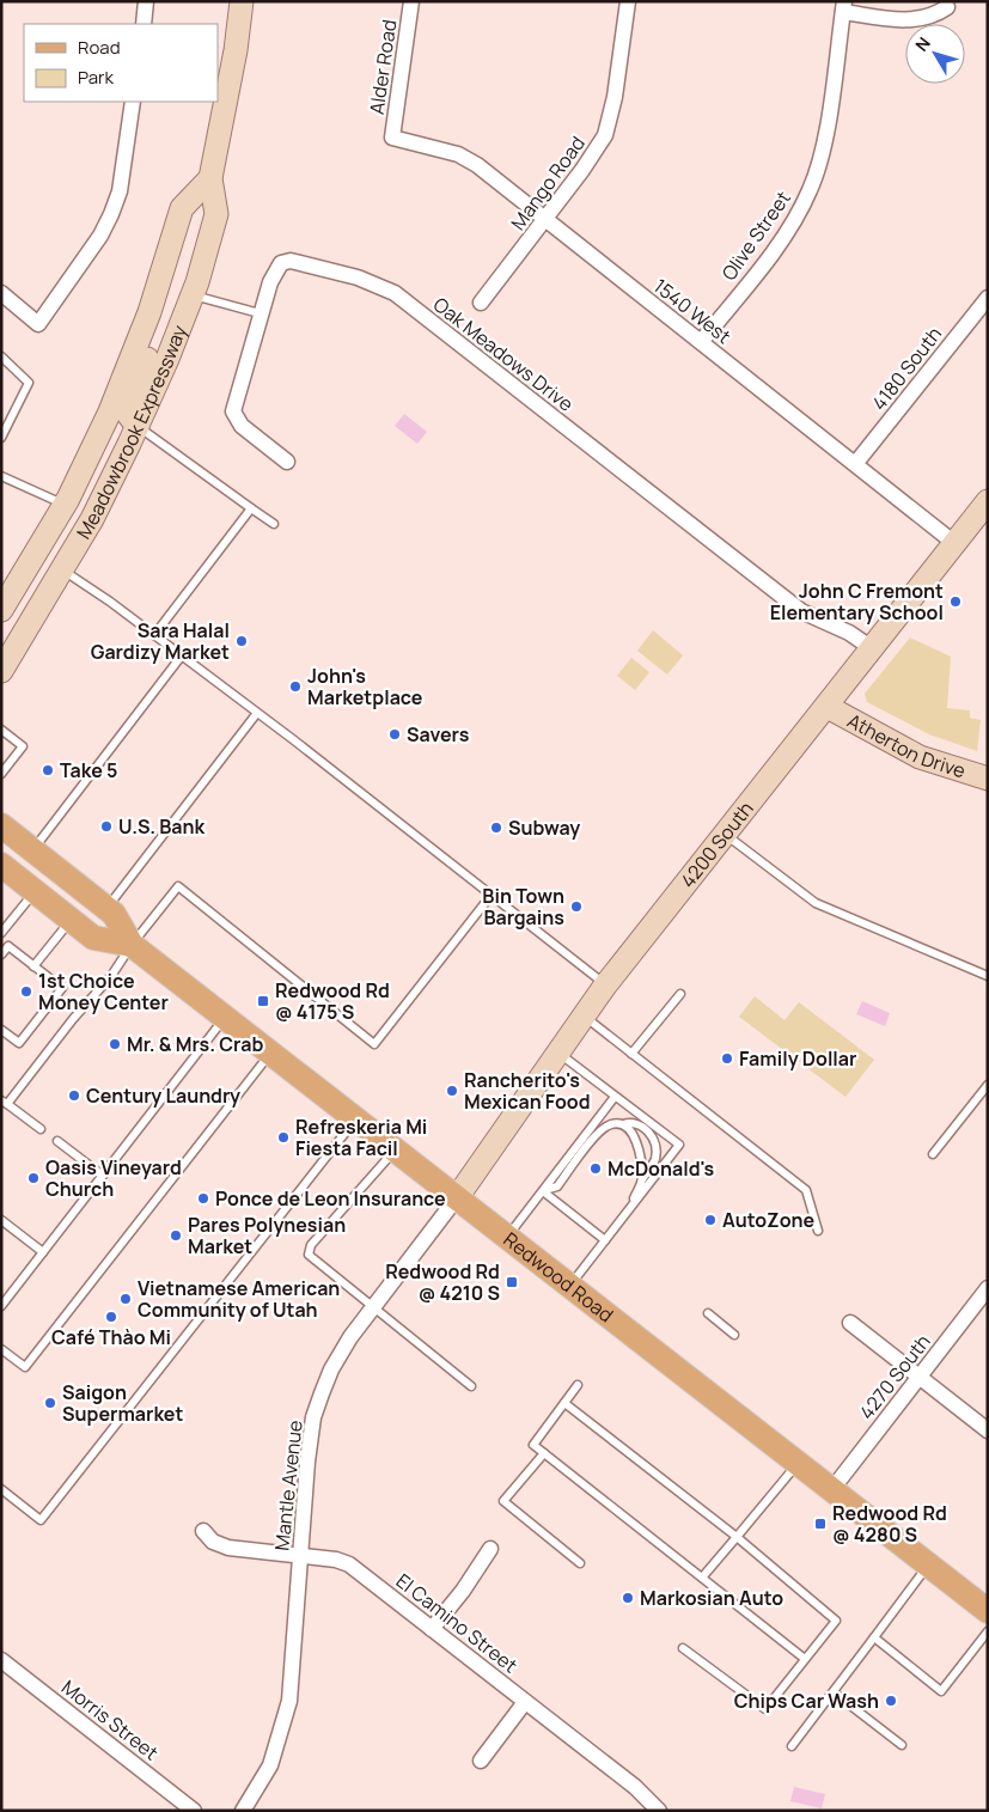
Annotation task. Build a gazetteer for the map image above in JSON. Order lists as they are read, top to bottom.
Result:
{
  "streets": {
    "main road": [
      "Meadowbrook Expressway",
      "Atherton Drive",
      "4200 South",
      "Redwood Road"
    ],
    "street": [
      "Alder Road",
      "Mango Road",
      "Olive Street",
      "1540 West",
      "Oak Meadows Drive",
      "4180 South",
      "4270 South",
      "Mantle Avenue",
      "El Camino Street",
      "Morris Street"
    ]
  },
  "crossings": [
    ["Alder Road", "1540 West"],
    ["Mango Road", "1540 West"],
    ["Olive Street", "1540 West"],
    ["1540 West", "4180 South"],
    ["1540 West", "4200 South"],
    ["Oak Meadows Drive", "4200 South"],
    ["Atherton Drive", "4200 South"],
    ["4200 South", "Redwood Road"],
    ["4200 South", "Mantle Avenue"],
    ["Redwood Road", "4270 South"],
    ["Redwood Road", "Mantle Avenue"],
    ["Mantle Avenue", "El Camino Street"]
  ],
  "places": {
    "other": [
      "John C Fremont Elementary School",
      "Sara Halal Gardizy Market",
      "John's Marketplace",
      "Savers",
      "Take 5",
      "U.S. Bank",
      "Subway",
      "Bin Town Bargains",
      "1st Choice Money Center",
      "Mr. & Mrs. Crab",
      "Family Dollar",
      "Rancherito's Mexican Food",
      "Century Laundry",
      "Refreskeria Mi Fiesta Facil",
      "McDonald's",
      "Oasis Vineyard Church",
      "Ponce de Leon Insurance",
      "AutoZone",
      "Pares Polynesian Market",
      "Vietnamese American Community of Utah",
      "Café Thào Mi",
      "Saigon Supermarket",
      "Markosian Auto",
      "Chips Car Wash"
    ],
    "transit": ["Redwood Rd @ 4175 S", "Redwood Rd @ 4210 S", "Redwood Rd @ 4280 S"]
  },
  "legend": ["Road", "Park"],
  "north": "top left"
}
